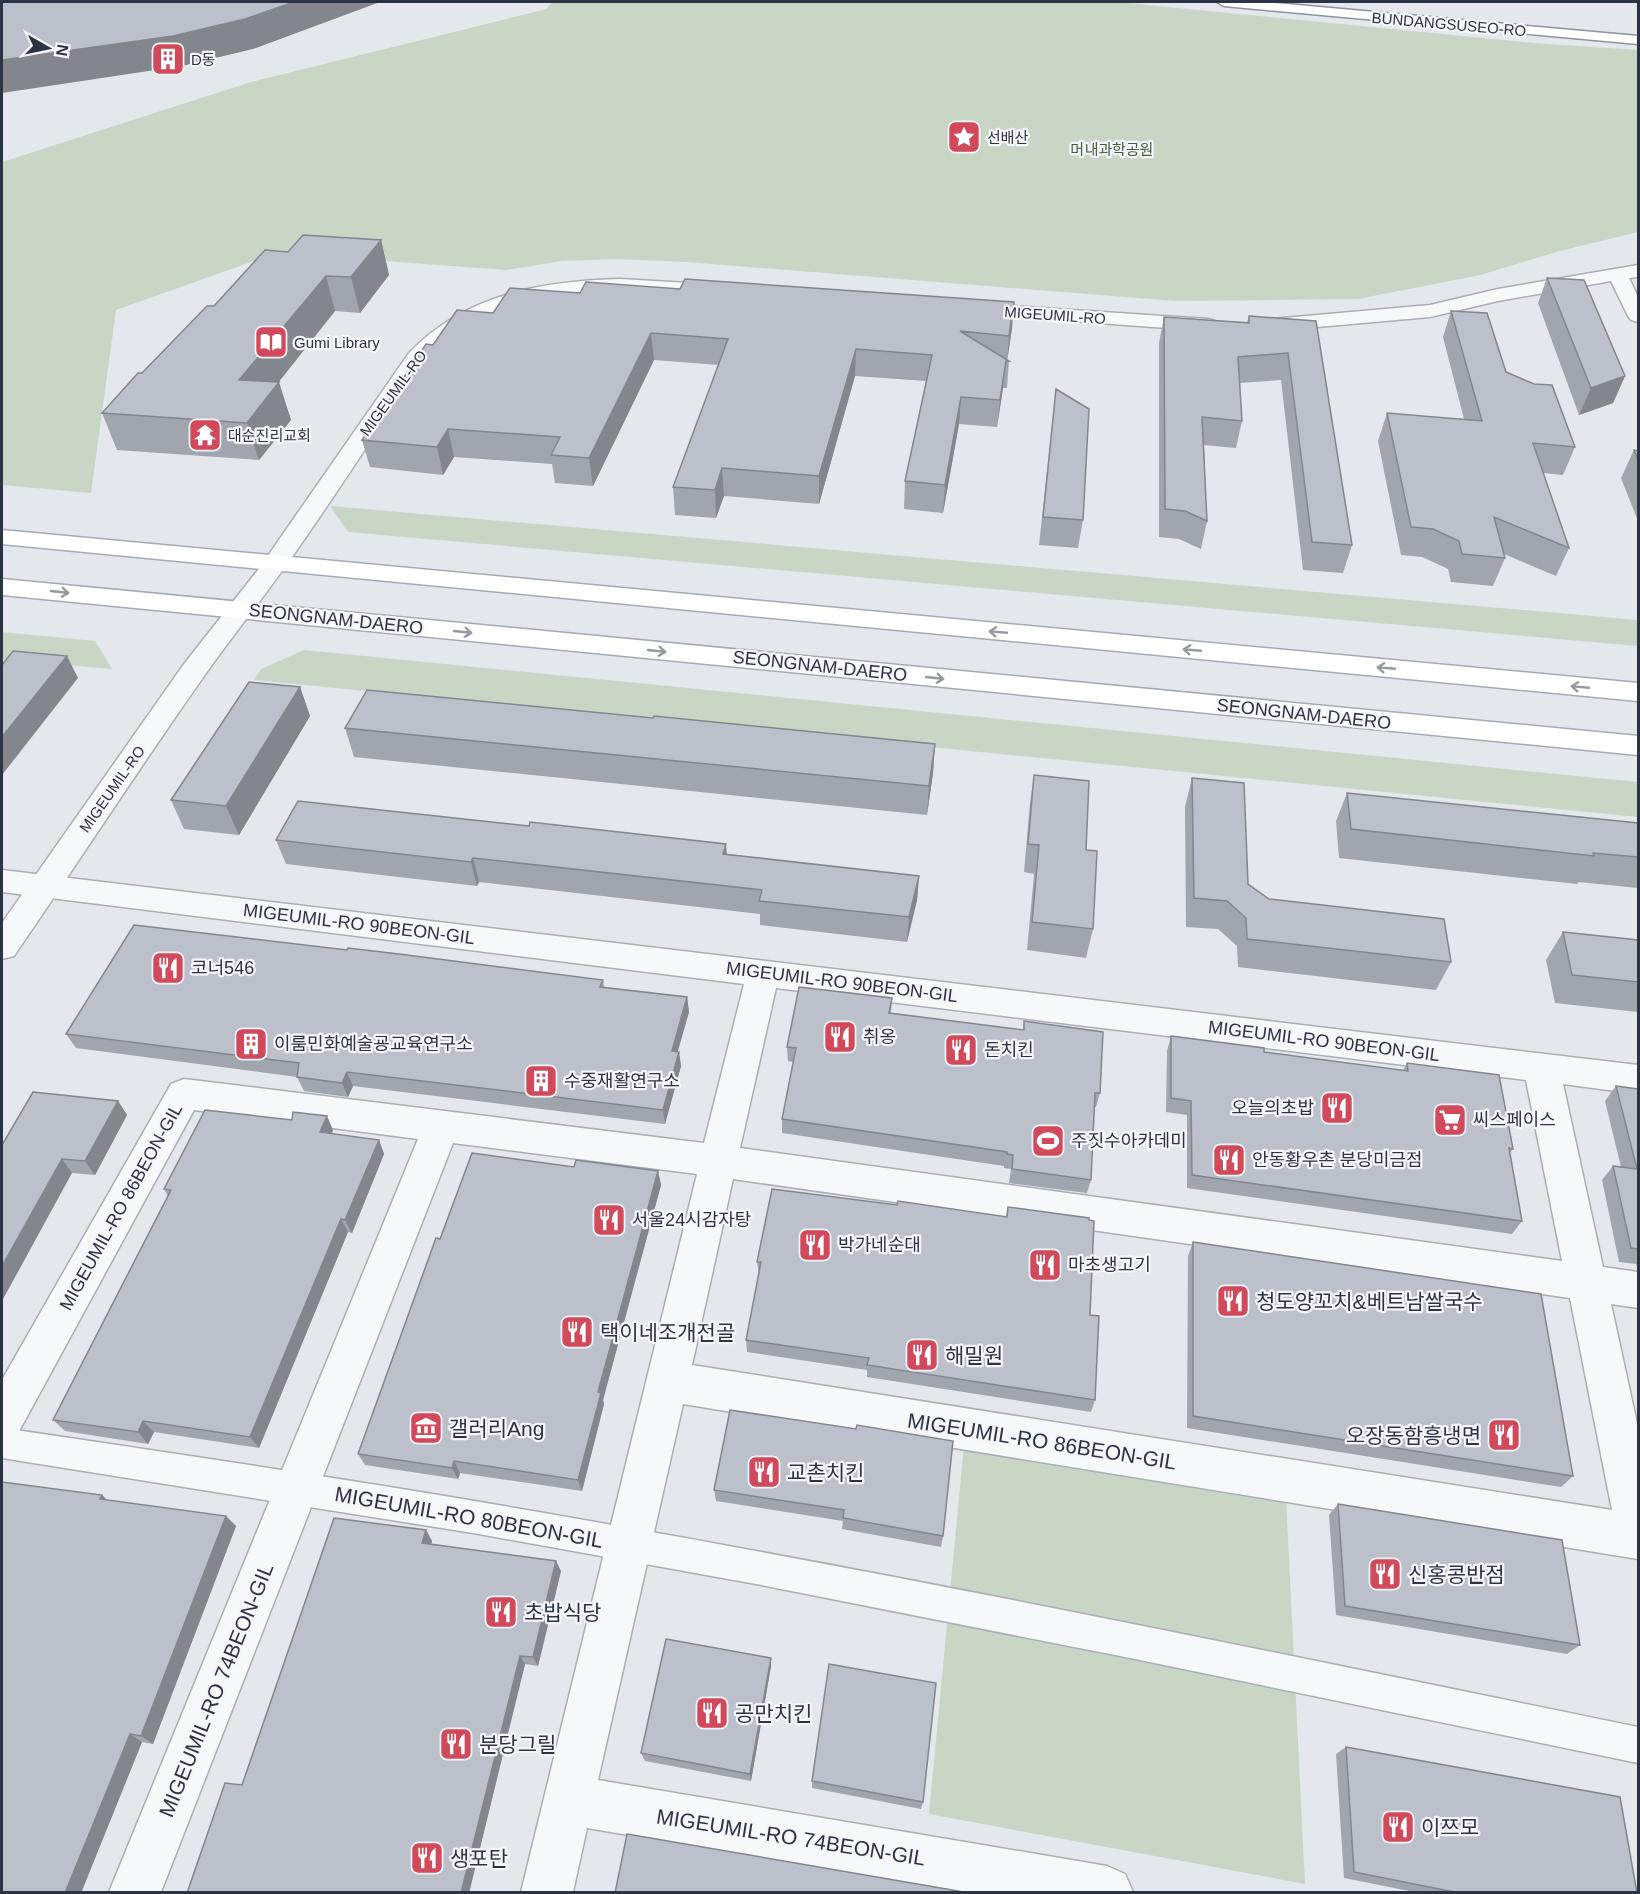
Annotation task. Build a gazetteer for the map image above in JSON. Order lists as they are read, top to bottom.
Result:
{
  "streets": {
    "main road": ["BUNDANGSUSEO-RO", "SEONGNAM-DAERO"],
    "street": [
      "MIGEUMIL-RO",
      "MIGEUMIL-RO 90BEON-GIL",
      "MIGEUMIL-RO 86BEON-GIL",
      "MIGEUMIL-RO 80BEON-GIL",
      "MIGEUMIL-RO 74BEON-GIL"
    ]
  },
  "crossings": [
    ["MIGEUMIL-RO", "SEONGNAM-DAERO"],
    ["MIGEUMIL-RO", "MIGEUMIL-RO 90BEON-GIL"],
    ["MIGEUMIL-RO 80BEON-GIL", "MIGEUMIL-RO 74BEON-GIL"]
  ],
  "parks": ["머내과학공원"],
  "places": {
    "building": ["D동", "이룸민화예술굥교육연구소", "수중재활연구소"],
    "place": ["선배산"],
    "library": ["Gumi Library"],
    "temple": ["대순진리교회"],
    "restaurant": [
      "코너546",
      "취옹",
      "돈치킨",
      "오늘의초밥",
      "안동황우촌 분당미금점",
      "서울24시감자탕",
      "박가네순대",
      "마초생고기",
      "청도양꼬치&베트남쌀국수",
      "택이네조개전골",
      "해밀원",
      "오장동함흥냉면",
      "교촌치킨",
      "신홍콩반점",
      "초밥식당",
      "공만치킨",
      "분당그릴",
      "이쯔모",
      "생포탄"
    ],
    "supermarket": ["씨스페이스"],
    "sports": ["주짓수아카데미"],
    "museum": ["갤러리Ang"]
  },
  "north": "right"
}
